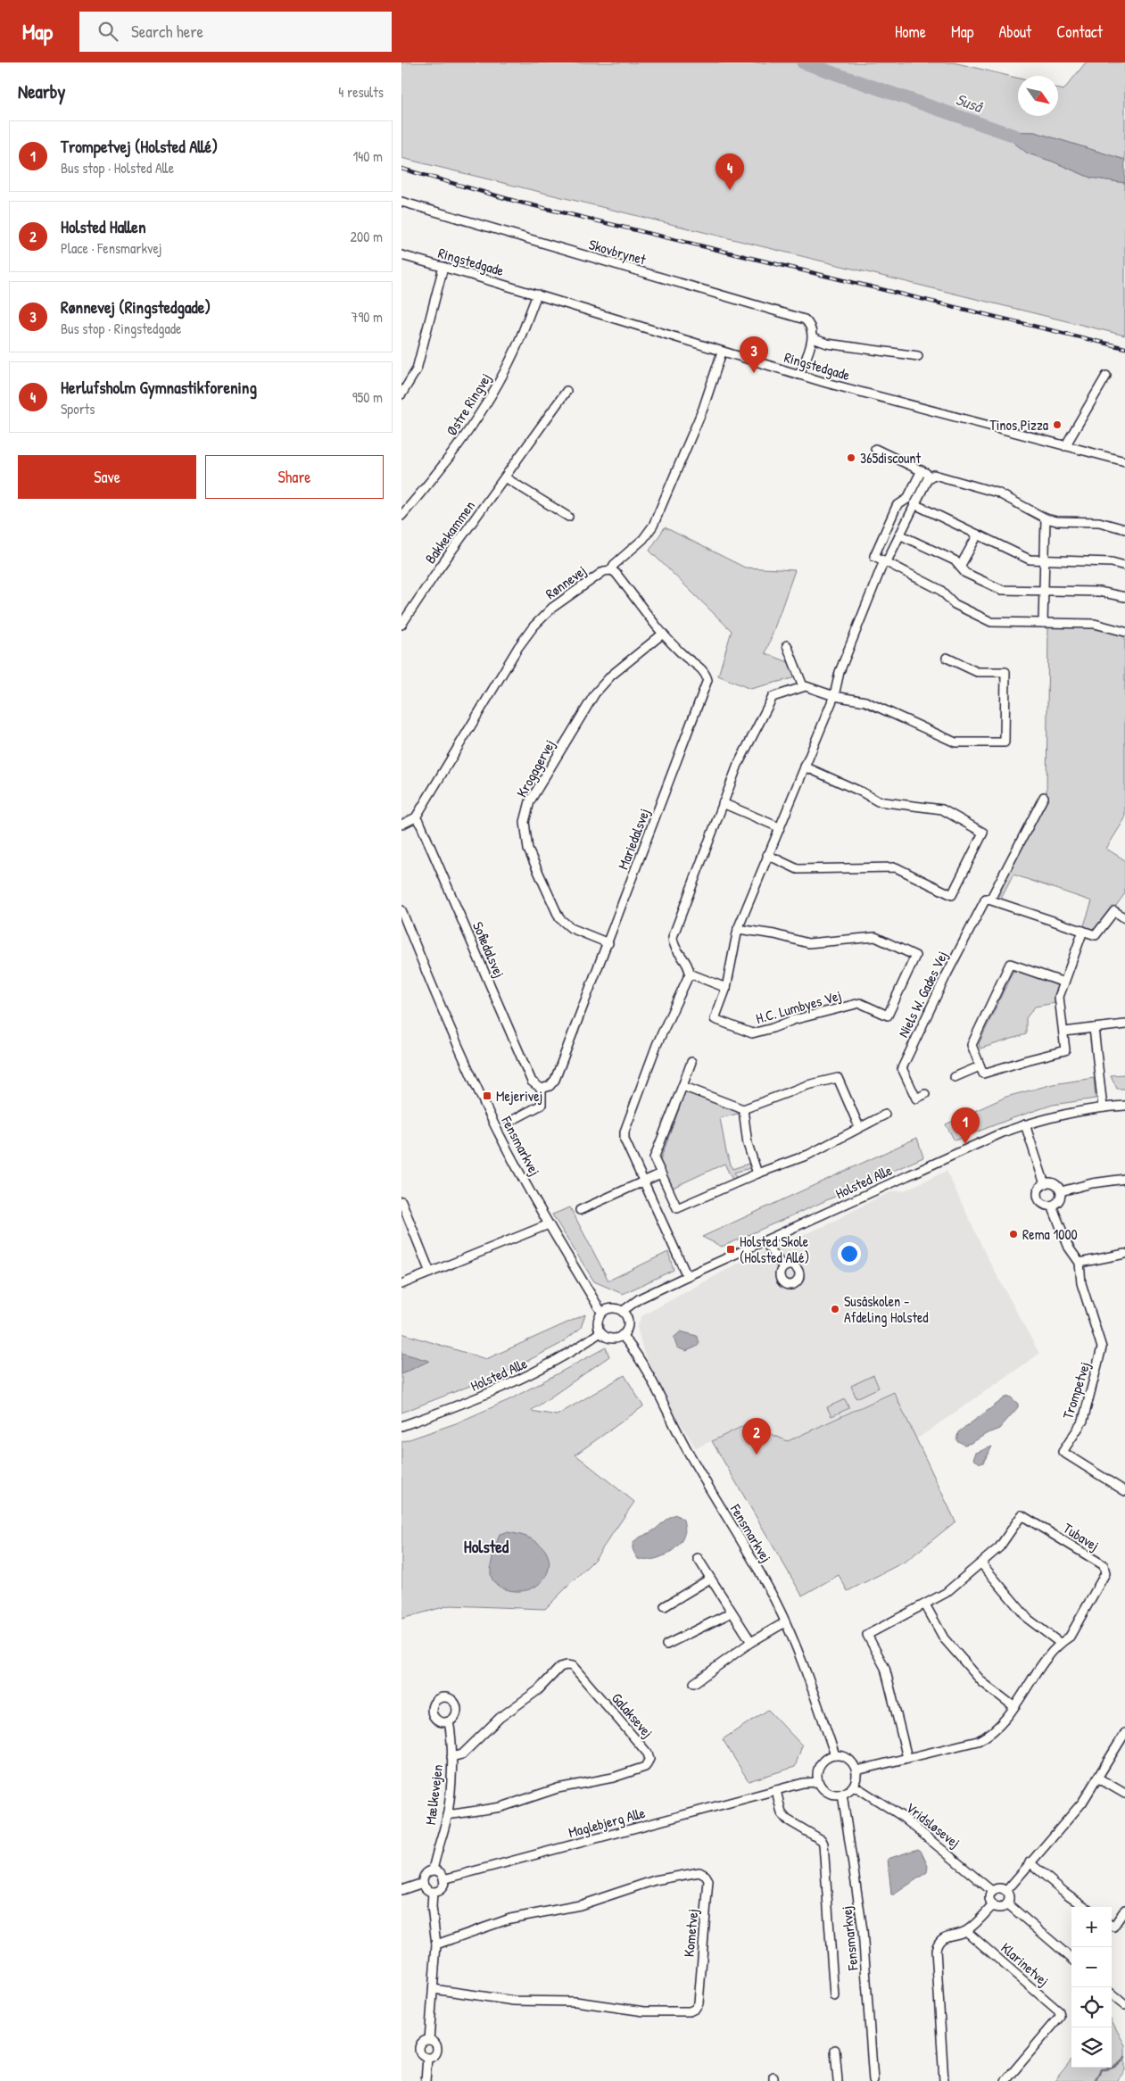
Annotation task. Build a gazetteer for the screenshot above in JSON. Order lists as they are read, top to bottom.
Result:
{
  "streets": {
    "street": [
      "Skovbrynet",
      "Ringstedgade",
      "Østre Ringvej",
      "Bakkekammen",
      "Rønnevej",
      "Krogagervej",
      "Mariedalsvej",
      "Sofiedalsvej",
      "Niels W. Gades Vej",
      "H.C. Lumbyes Vej",
      "Fensmarkvej",
      "Holsted Alle",
      "Trompetvej",
      "Tubavej",
      "Galaksevej",
      "Mælkevejen",
      "Maglebjerg Alle",
      "Vridsløsevej",
      "Kometvej",
      "Klarinetvej"
    ]
  },
  "crossings": [
    ["Ringstedgade", "Østre Ringvej"],
    ["Ringstedgade", "Rønnevej"],
    ["Rønnevej", "Mariedalsvej"],
    ["Rønnevej", "Sofiedalsvej"],
    ["Krogagervej", "Mariedalsvej"],
    ["Mariedalsvej", "Sofiedalsvej"],
    ["Fensmarkvej", "Holsted Alle"],
    ["Fensmarkvej", "Tubavej"],
    ["Fensmarkvej", "Maglebjerg Alle"],
    ["Fensmarkvej", "Vridsløsevej"],
    ["Tubavej", "Maglebjerg Alle"],
    ["Tubavej", "Vridsløsevej"],
    ["Galaksevej", "Mælkevejen"],
    ["Mælkevejen", "Maglebjerg Alle"],
    ["Maglebjerg Alle", "Vridsløsevej"]
  ],
  "districts": ["Holsted"],
  "water": ["Suså"],
  "places": {
    "other": [
      "Tinos Pizza",
      "365discount",
      "Rema 1000",
      "Susåskolen - Afdeling Holsted"
    ],
    "transit": ["Mejerivej", "Holsted Skole (Holsted Allé)"]
  },
  "north": "bottom right",
  "page": {
    "header": "Map",
    "search": "Search here",
    "nav": [
      "Home",
      "Map",
      "About",
      "Contact"
    ],
    "heading": ["Nearby", "4 results"],
    "list": [
      {
        "mark": "1",
        "name": "Trompetvej (Holsted Allé)",
        "note": "Bus stop · Holsted Alle",
        "value": "140 m"
      },
      {
        "mark": "2",
        "name": "Holsted Hallen",
        "note": "Place · Fensmarkvej",
        "value": "200 m"
      },
      {
        "mark": "3",
        "name": "Rønnevej (Ringstedgade)",
        "note": "Bus stop · Ringstedgade",
        "value": "790 m"
      },
      {
        "mark": "4",
        "name": "Herlufsholm Gymnastikforening",
        "note": "Sports",
        "value": "950 m"
      }
    ],
    "pins": [
      "4",
      "3",
      "1",
      "2"
    ],
    "buttons": ["Save", "Share"],
    "map_buttons": ["+", "−"]
  }
}
